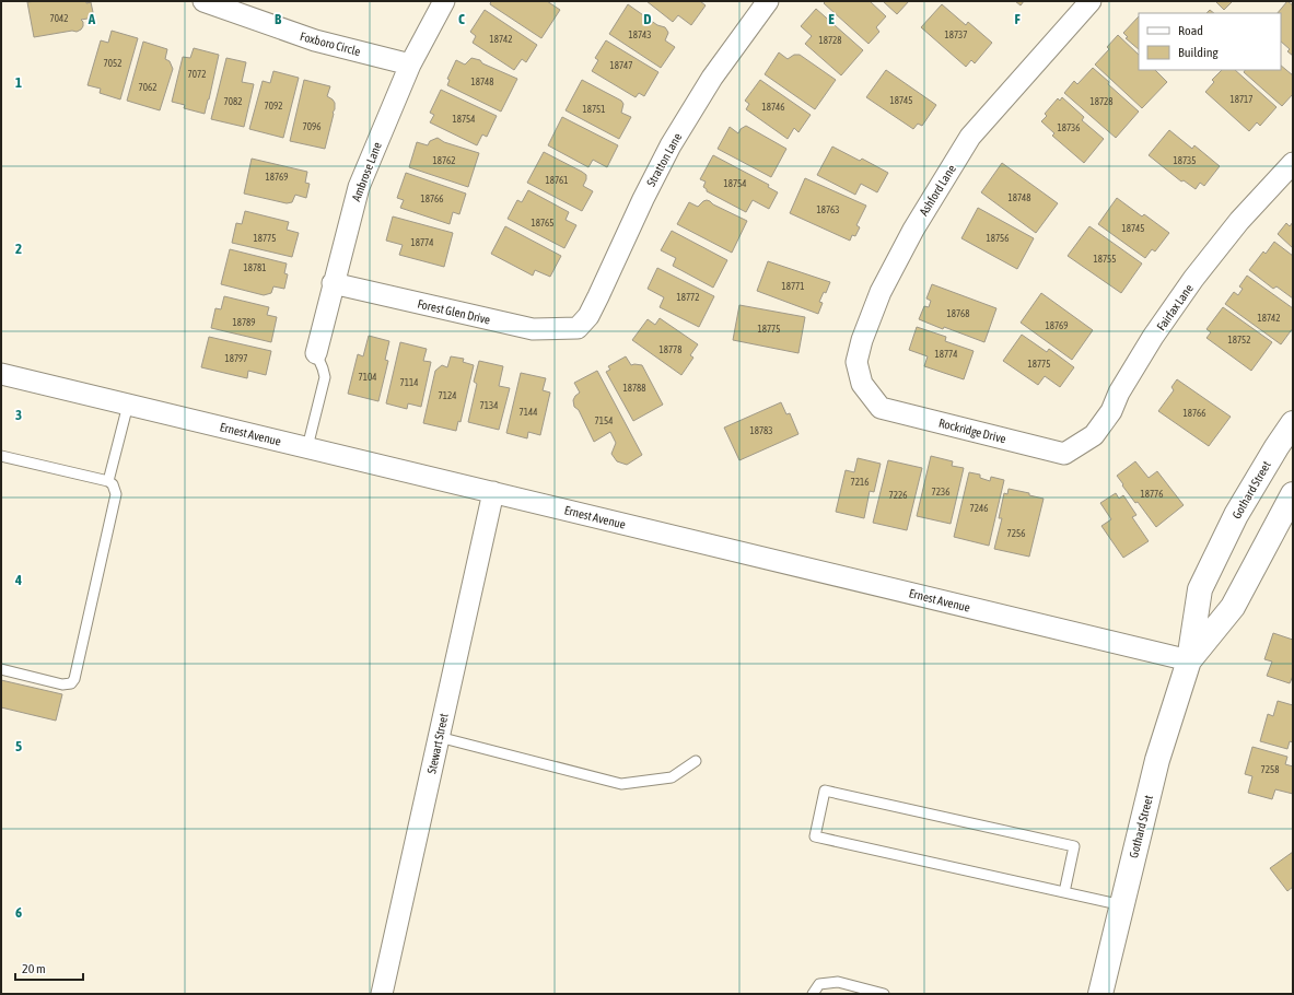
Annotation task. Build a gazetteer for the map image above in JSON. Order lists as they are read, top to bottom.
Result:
{
  "streets": {
    "street": [
      "Foxboro Circle",
      "Stratton Lane",
      "Ambrose Lane",
      "Ashford Lane",
      "Fairfax Lane",
      "Forest Glen Drive",
      "Rockridge Drive",
      "Ernest Avenue",
      "Gothard Street",
      "Stewart Street"
    ]
  },
  "crossings": [
    ["Foxboro Circle", "Ambrose Lane"],
    ["Stratton Lane", "Forest Glen Drive"],
    ["Ambrose Lane", "Forest Glen Drive"],
    ["Ashford Lane", "Rockridge Drive"],
    ["Fairfax Lane", "Rockridge Drive"],
    ["Ernest Avenue", "Gothard Street"],
    ["Ernest Avenue", "Stewart Street"]
  ],
  "house_numbers": [
    "7042",
    "18743",
    "18737",
    "18742",
    "18728",
    "7052",
    "18747",
    "7072",
    "18748",
    "7062",
    "18717",
    "18745",
    "7082",
    "18728",
    "7092",
    "18746",
    "18751",
    "18754",
    "7096",
    "18736",
    "18762",
    "18735",
    "18769",
    "18761",
    "18754",
    "18748",
    "18766",
    "18763",
    "18765",
    "18745",
    "18775",
    "18756",
    "18774",
    "18755",
    "18781",
    "18771",
    "18772",
    "18768",
    "18742",
    "18789",
    "18769",
    "18775",
    "18752",
    "18778",
    "18774",
    "18797",
    "18775",
    "7104",
    "7114",
    "18788",
    "7124",
    "7134",
    "7144",
    "18766",
    "7154",
    "18783",
    "7216",
    "7236",
    "18776",
    "7226",
    "7246",
    "7256",
    "7258"
  ],
  "legend": ["Road", "Building"],
  "scale_bar": "20 m",
  "grid": {
    "columns": [
      "A",
      "B",
      "C",
      "D",
      "E",
      "F"
    ],
    "rows": [
      "1",
      "2",
      "3",
      "4",
      "5",
      "6"
    ]
  }
}
